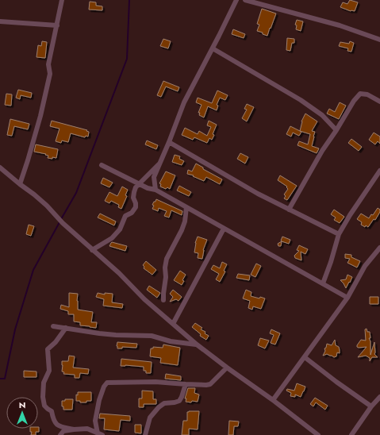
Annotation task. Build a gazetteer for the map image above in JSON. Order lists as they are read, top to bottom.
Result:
{
  "north": "top"
}
